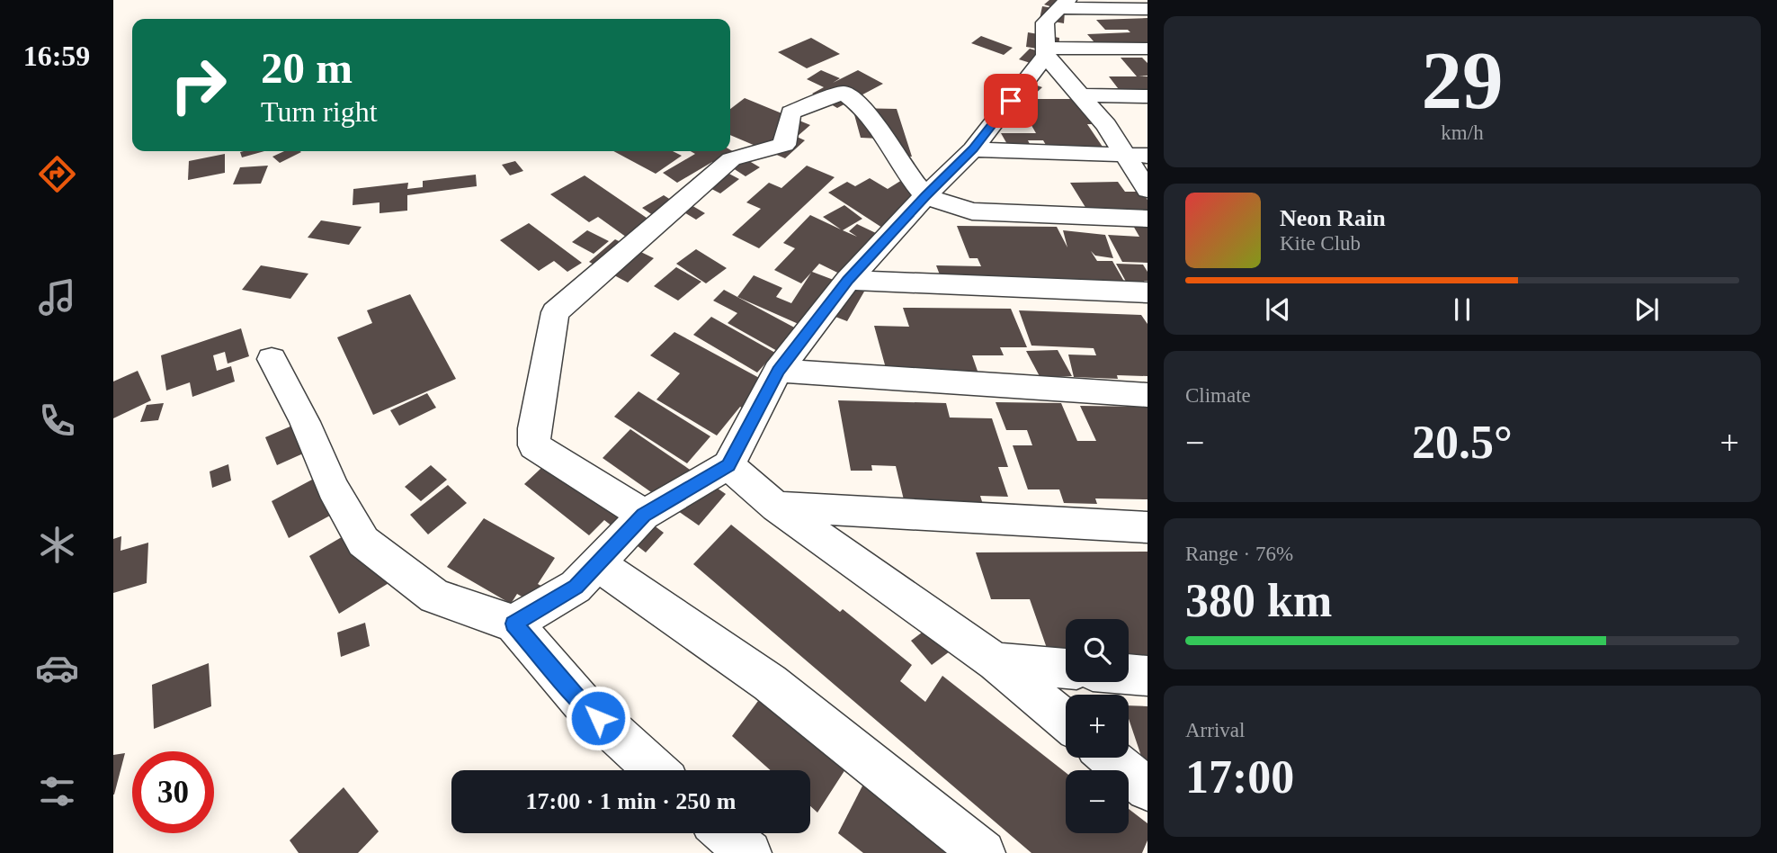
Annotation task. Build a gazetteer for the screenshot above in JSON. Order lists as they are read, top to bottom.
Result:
{
  "page": {
    "tabs": "16:59",
    "tile": [
      ["29", "km/h"],
      "Climate",
      ["Range · 76%", "380 km"],
      ["Arrival", "17:00"]
    ],
    "turn": ["20 m", "Turn right"],
    "song": ["Neon Rain", "Kite Club"],
    "heat": ["−", "20.5°", "+"],
    "map_buttons": ["+", "−"],
    "limit": "30",
    "trip": "17:00 · 1 min · 250 m"
  }
}
